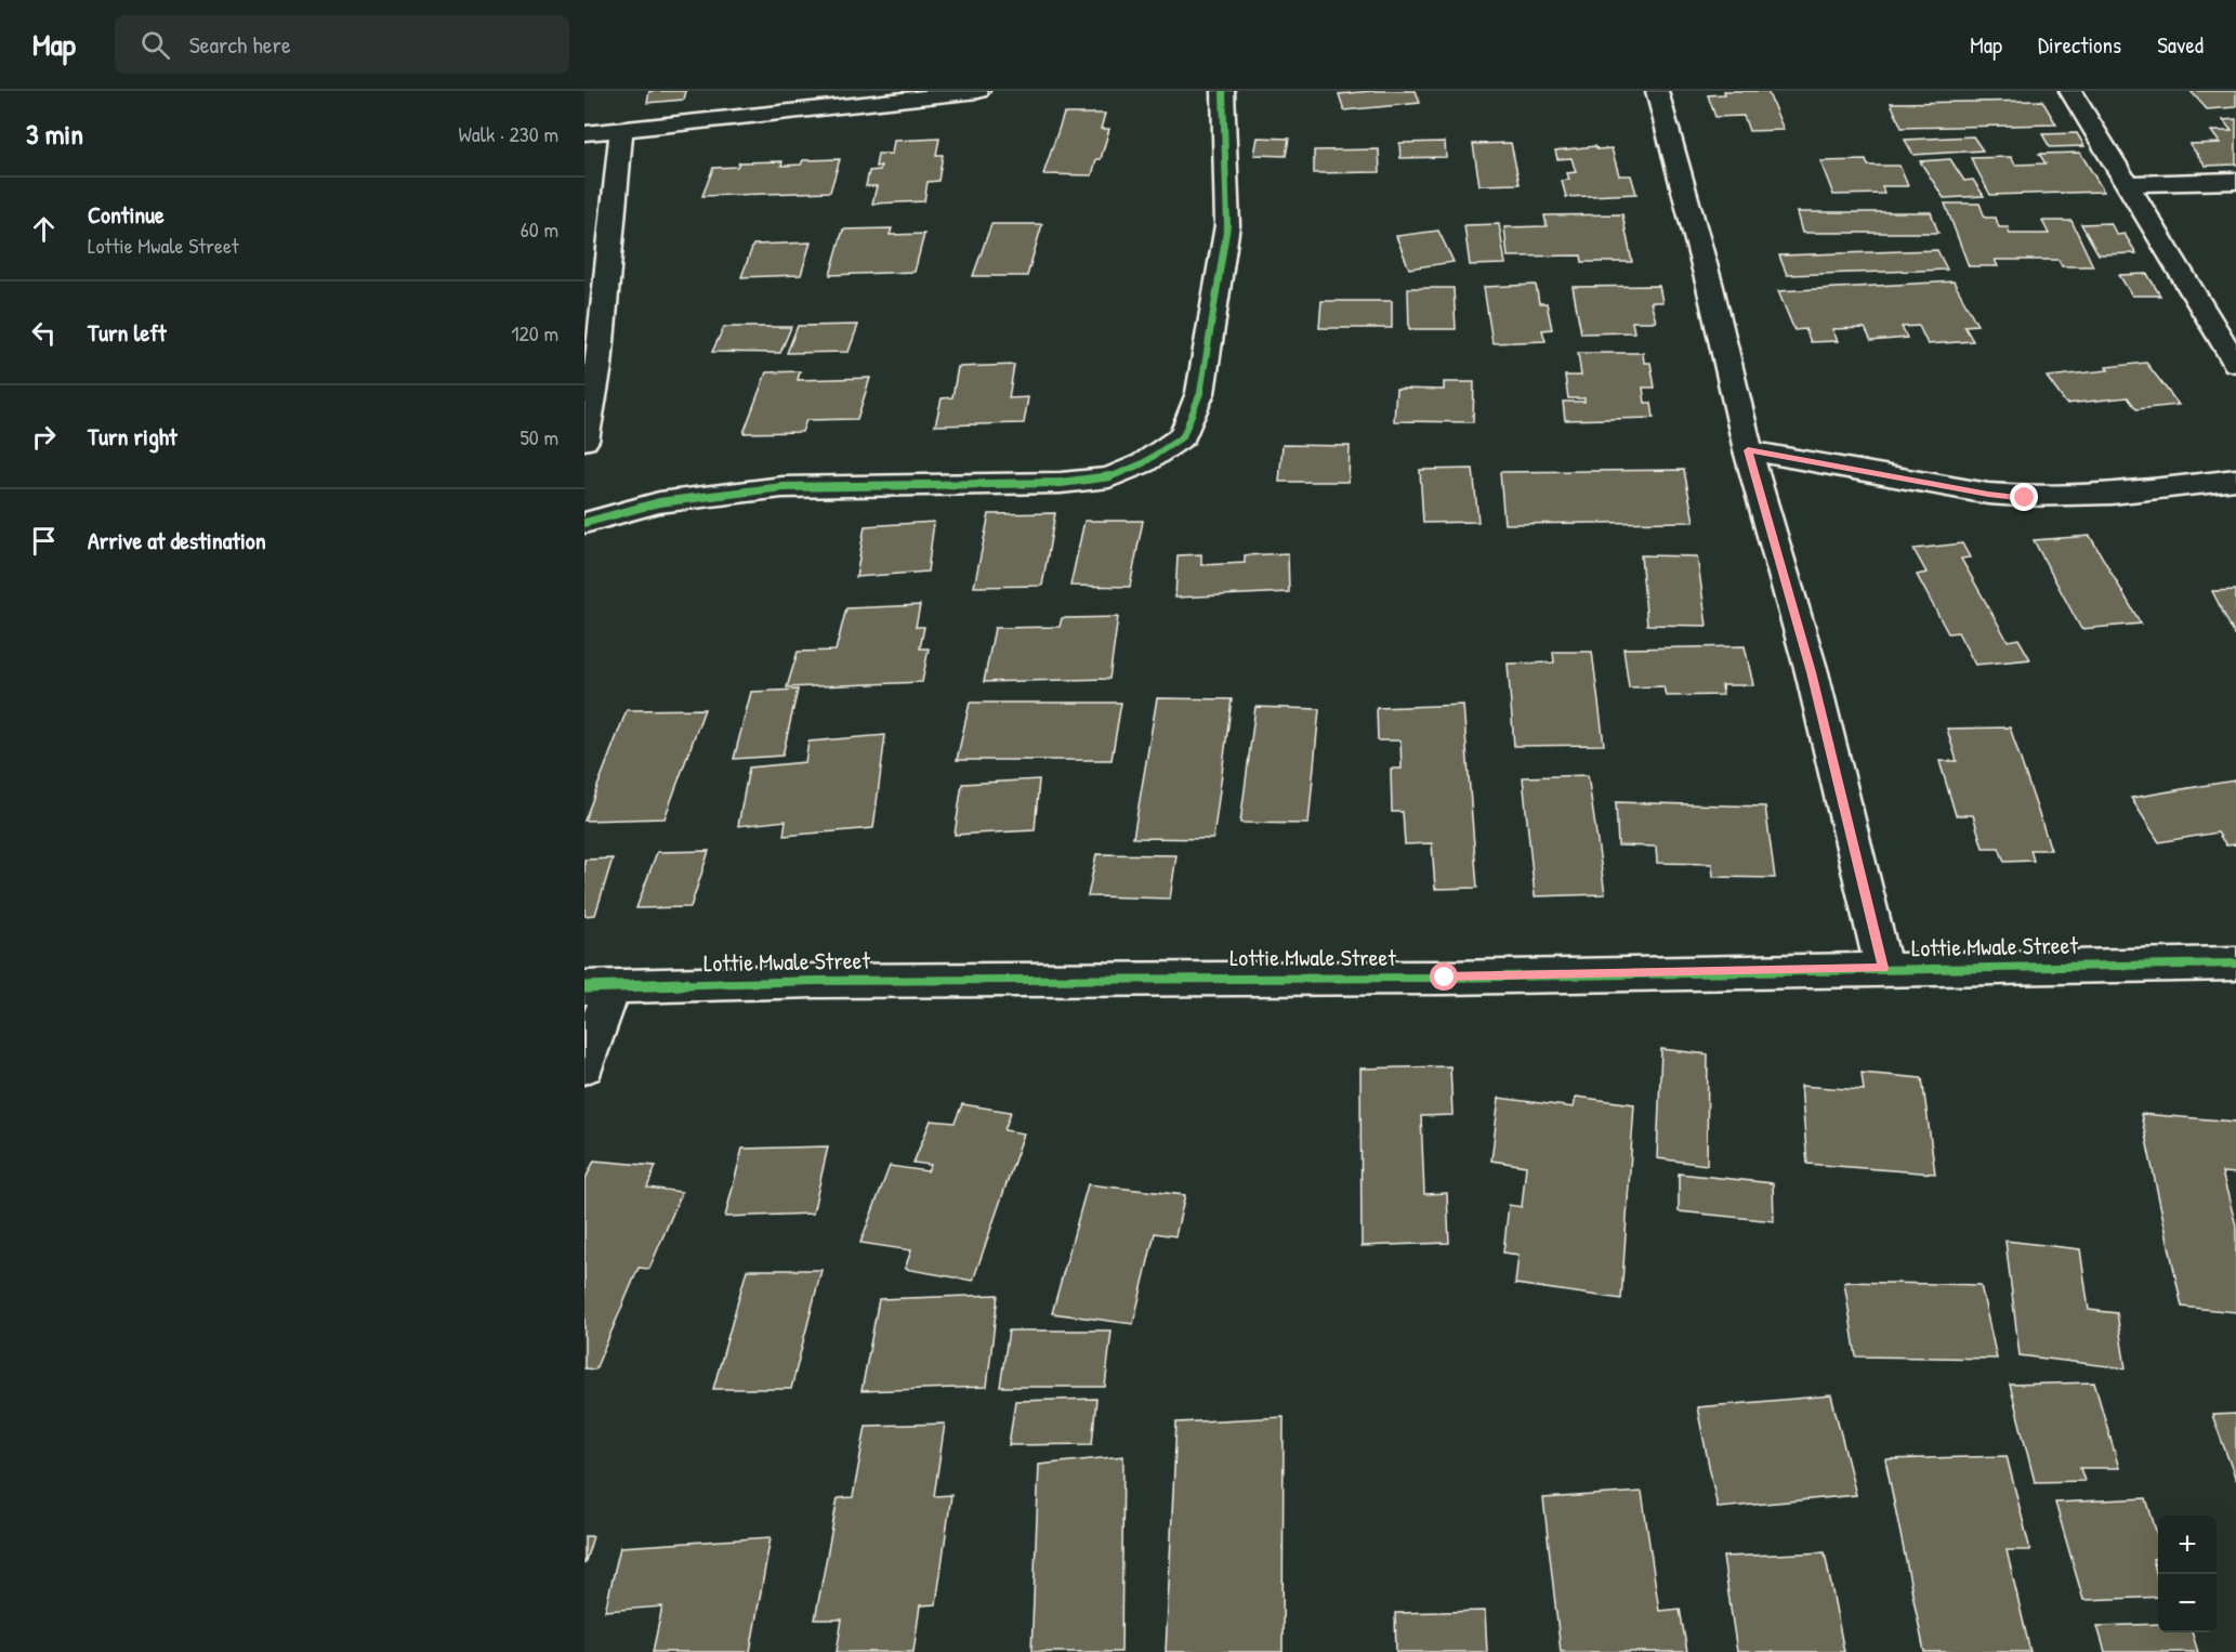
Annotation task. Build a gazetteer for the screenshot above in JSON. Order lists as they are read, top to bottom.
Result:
{
  "streets": {
    "street": ["Lottie Mwale Street"]
  },
  "page": {
    "header": "Map",
    "search": "Search here",
    "nav": ["Map", "Directions", "Saved"],
    "heading": ["3 min", "Walk · 230 m"],
    "list": [
      ["Continue", "Lottie Mwale Street", "60 m"],
      ["Turn left", "120 m"],
      ["Turn right", "50 m"],
      "Arrive at destination"
    ],
    "map_buttons": ["+", "−"]
  }
}
